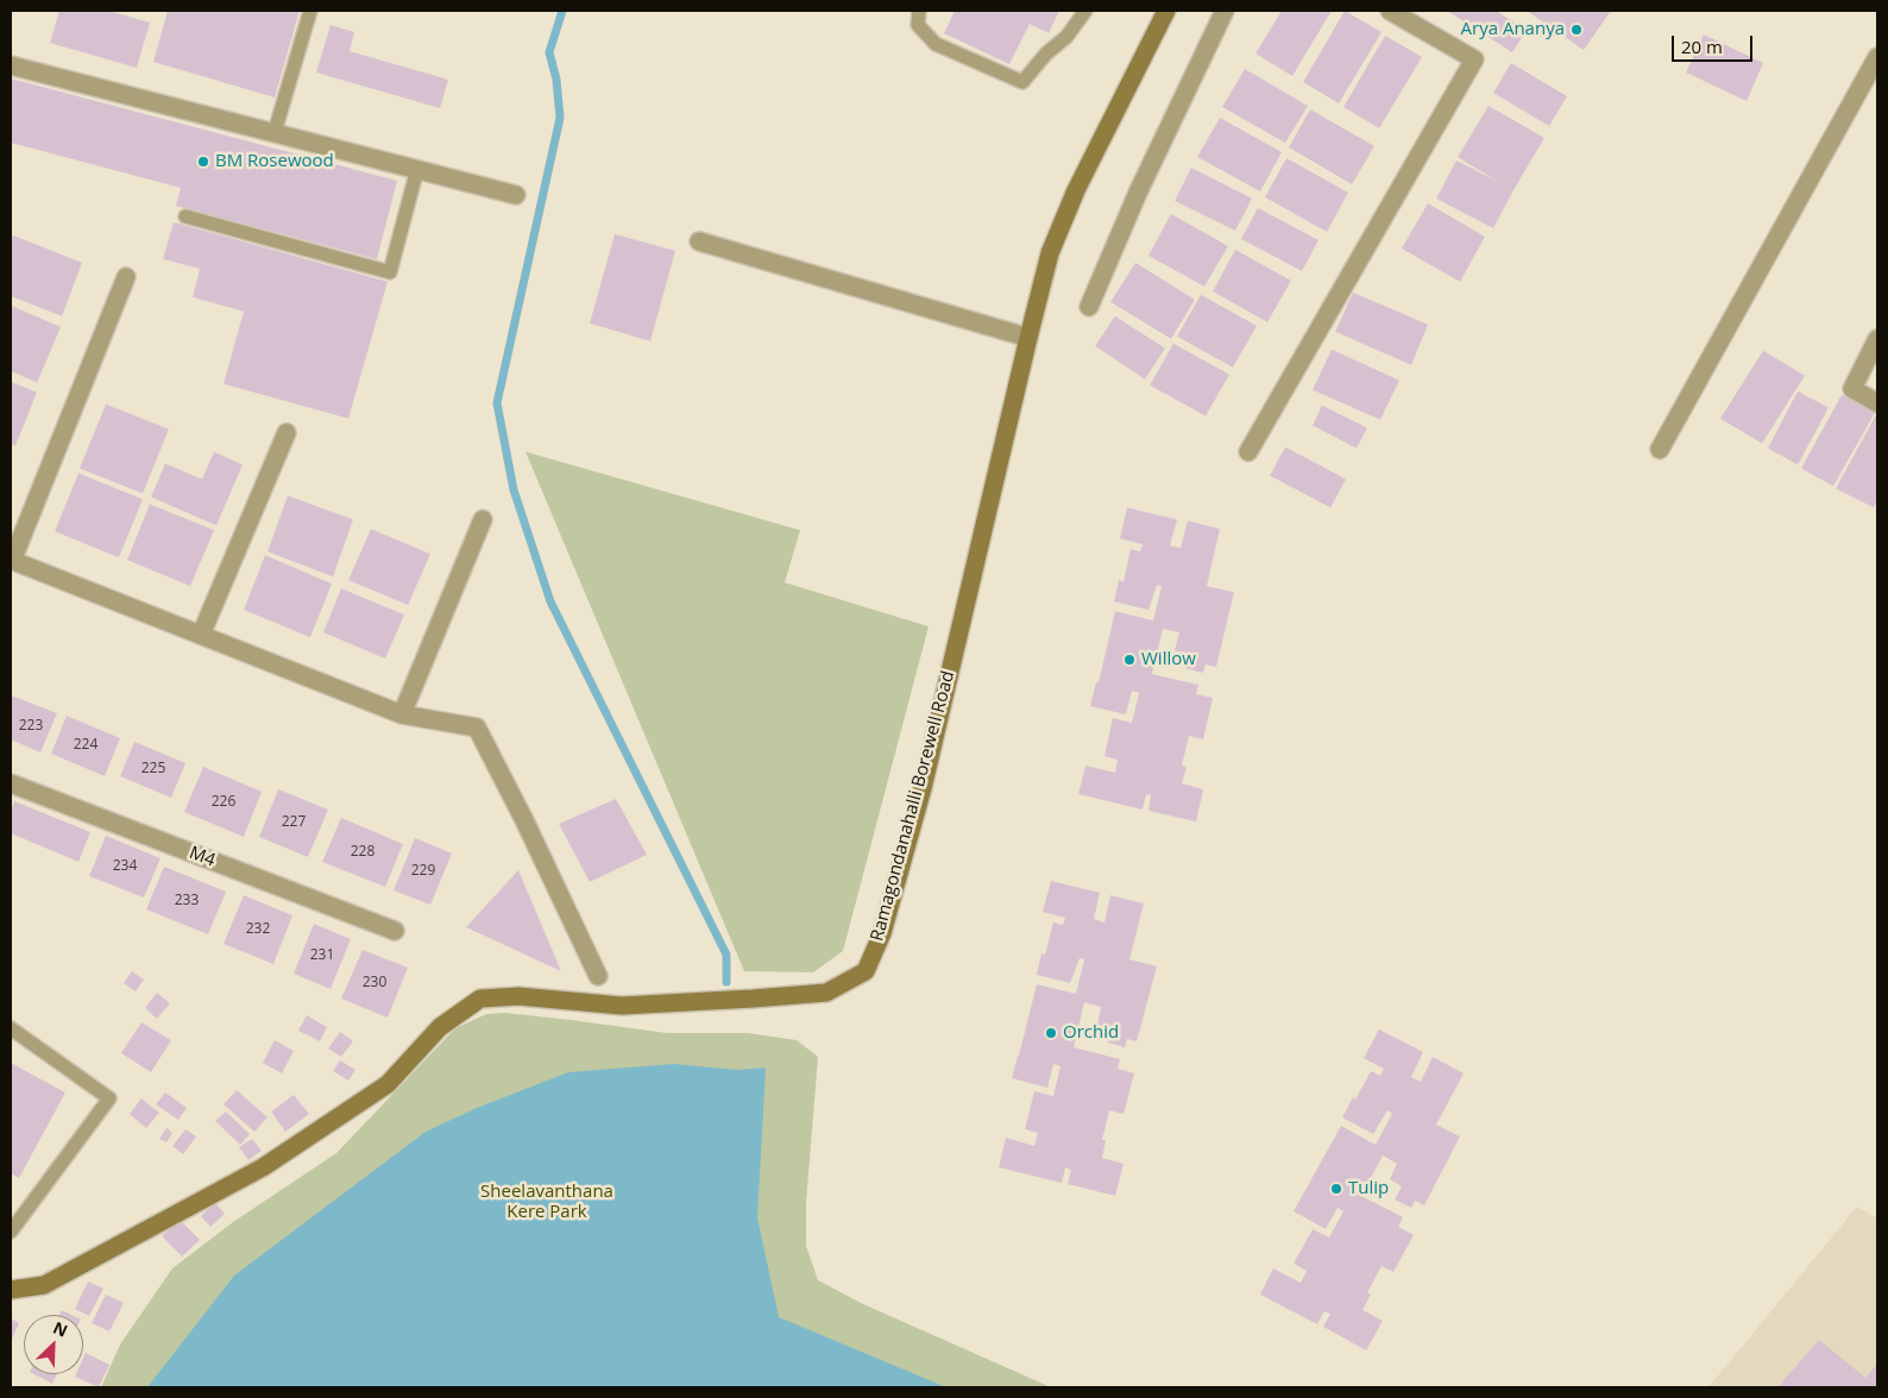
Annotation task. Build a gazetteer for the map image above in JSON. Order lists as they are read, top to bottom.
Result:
{
  "streets": {
    "street": ["Ramagondanahalli Borewell Road", "M4"]
  },
  "parks": ["Sheelavanthana Kere Park"],
  "places": [
    "Arya Ananya",
    "BM Rosewood",
    "Willow",
    "Orchid",
    "Tulip"
  ],
  "house_numbers": [
    "223",
    "224",
    "225",
    "226",
    "227",
    "228",
    "234",
    "229",
    "233",
    "232",
    "231",
    "230"
  ],
  "scale_bar": "20 m",
  "north": "top right"
}
